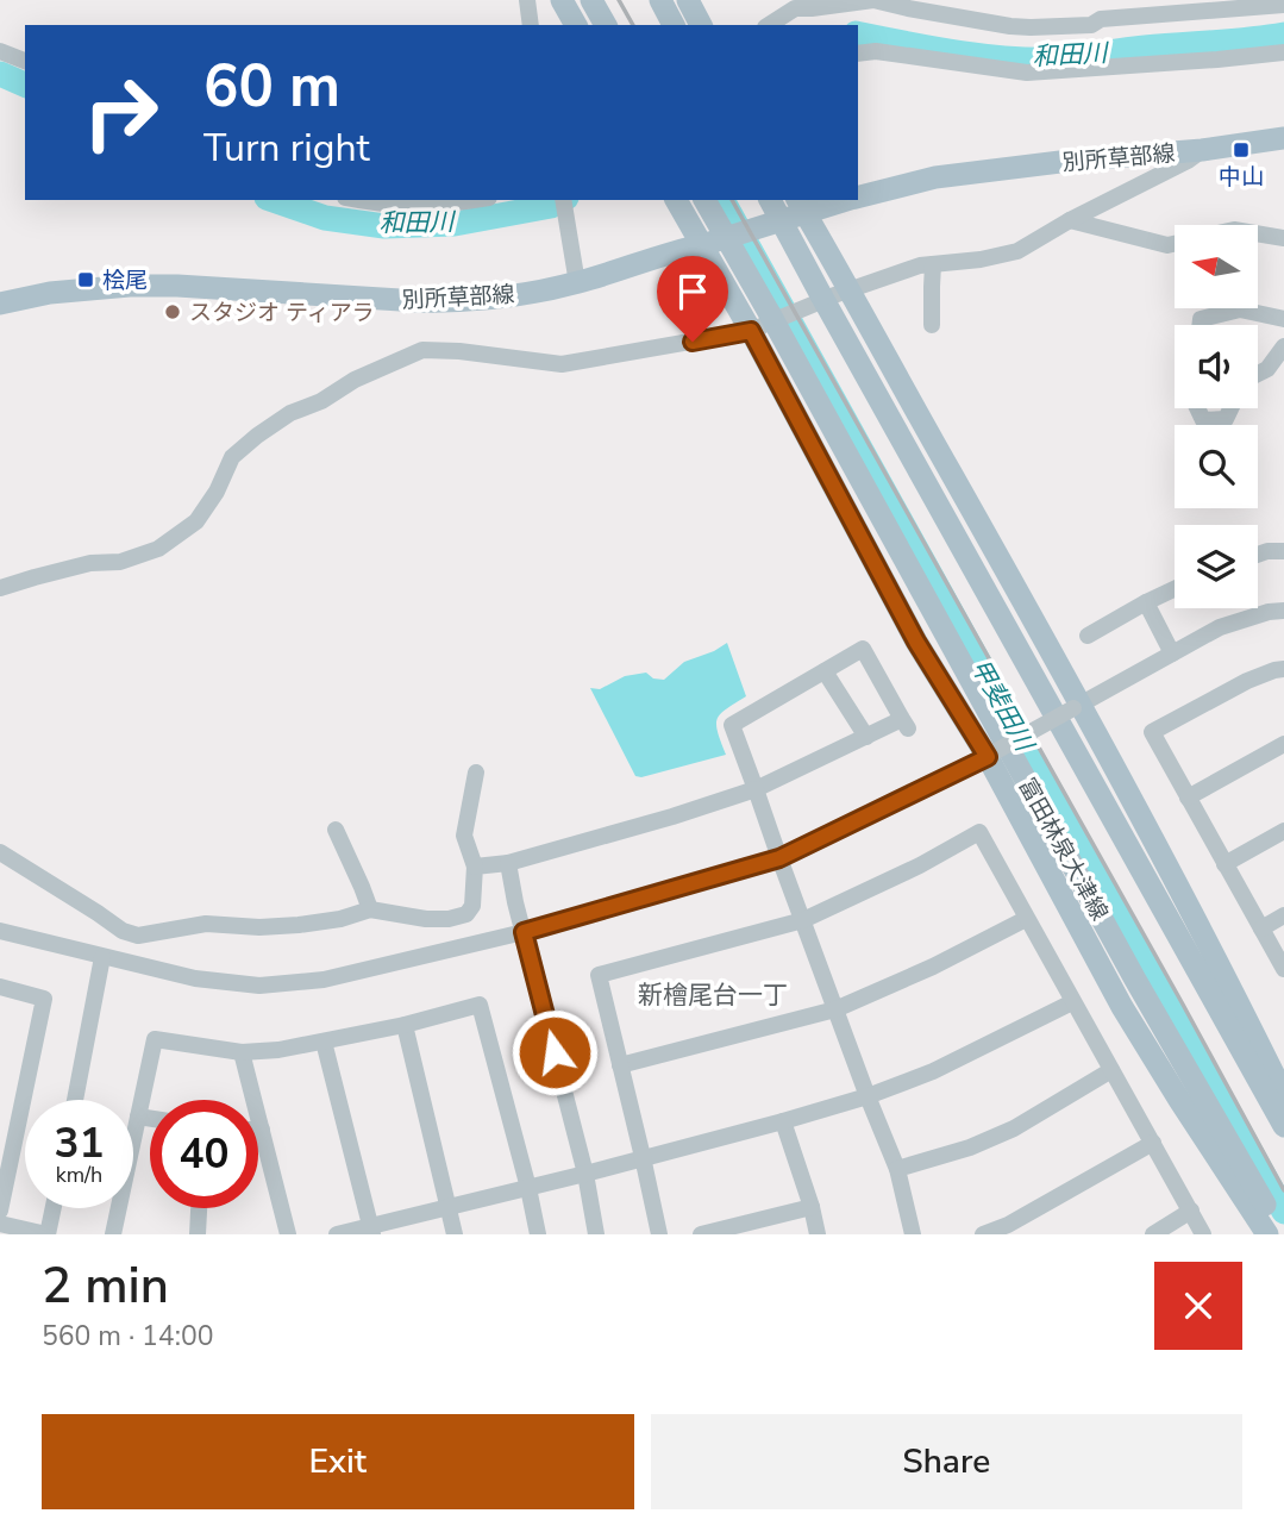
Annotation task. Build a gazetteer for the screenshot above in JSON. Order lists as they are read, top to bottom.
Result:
{
  "streets": {
    "main road": ["別所草部線", "富田林泉大津線"]
  },
  "districts": ["新檜尾台一丁"],
  "water": ["和田川", "甲斐田川"],
  "places": {
    "transit": ["中山", "桧尾"],
    "other": ["スタジオ ティアラ"]
  },
  "north": "left",
  "page": {
    "turn": ["60 m", "Turn right"],
    "speed": "31 km/h",
    "limit": "40",
    "heading": ["2 min", "560 m · 14:00"],
    "buttons": ["Exit", "Share"]
  }
}
